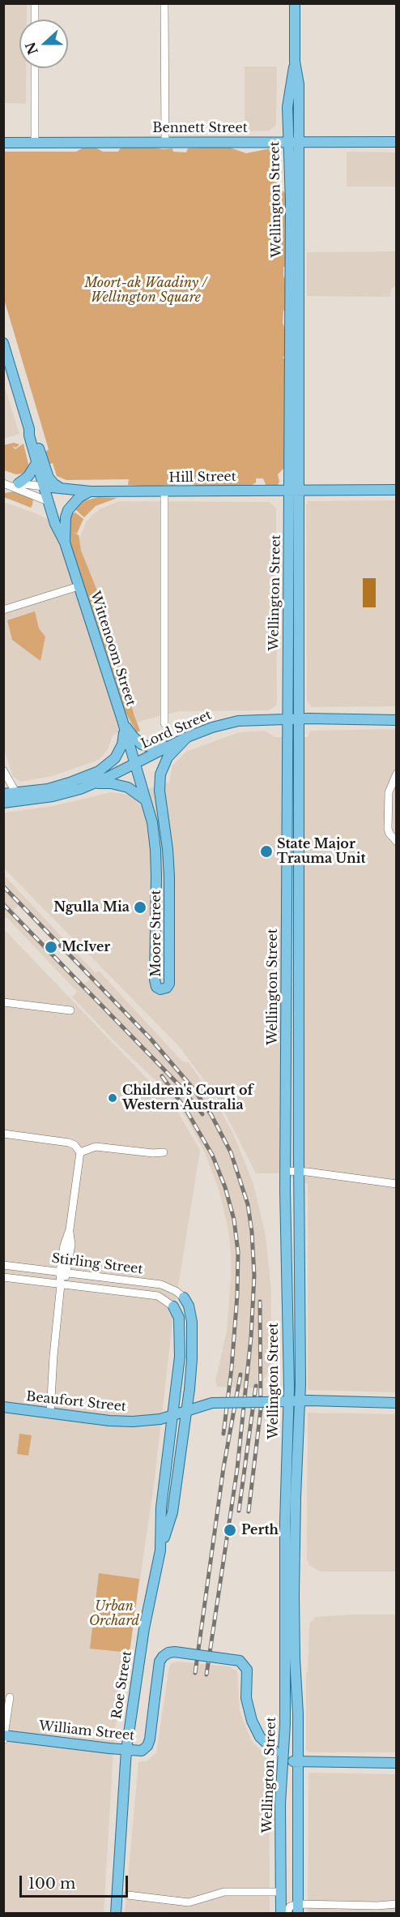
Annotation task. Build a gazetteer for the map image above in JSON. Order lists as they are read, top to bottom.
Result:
{
  "streets": {
    "main road": [
      "Bennett Street",
      "Wellington Street",
      "Hill Street",
      "Wittenoom Street",
      "Lord Street",
      "Moore Street",
      "Beaufort Street",
      "Roe Street",
      "William Street"
    ],
    "street": ["Stirling Street"]
  },
  "crossings": [
    ["Bennett Street", "Wellington Street"],
    ["Wellington Street", "Hill Street"],
    ["Wellington Street", "Lord Street"],
    ["Wellington Street", "Beaufort Street"],
    ["Wellington Street", "William Street"],
    ["Hill Street", "Wittenoom Street"],
    ["Wittenoom Street", "Lord Street"],
    ["Wittenoom Street", "Moore Street"],
    ["Lord Street", "Moore Street"],
    ["Stirling Street", "Roe Street"],
    ["Beaufort Street", "Roe Street"],
    ["Roe Street", "William Street"]
  ],
  "parks": ["Moort-ak Waadiny / Wellington Square", "Urban Orchard"],
  "places": [
    "State Major Trauma Unit",
    "Ngulla Mia",
    "McIver",
    "Children's Court of Western Australia",
    "Perth"
  ],
  "scale_bar": "100 m",
  "north": "left"
}
